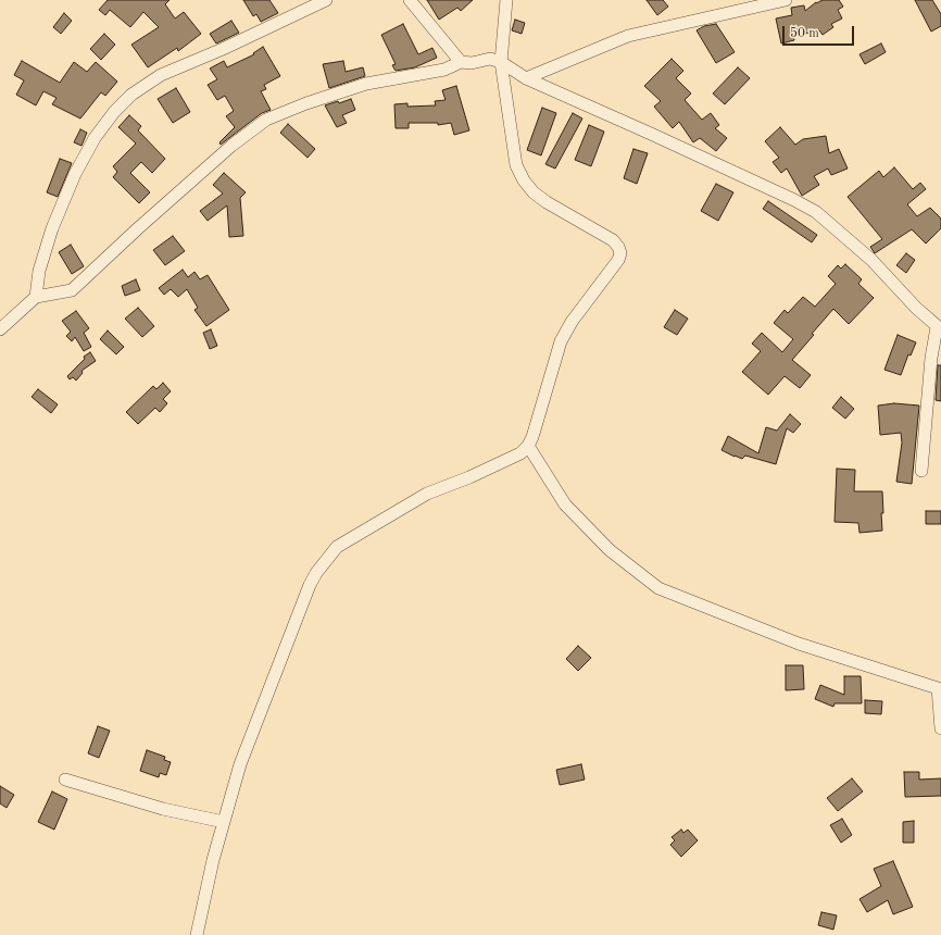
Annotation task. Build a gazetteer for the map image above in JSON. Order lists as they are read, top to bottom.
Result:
{
  "scale_bar": "50 m"
}
